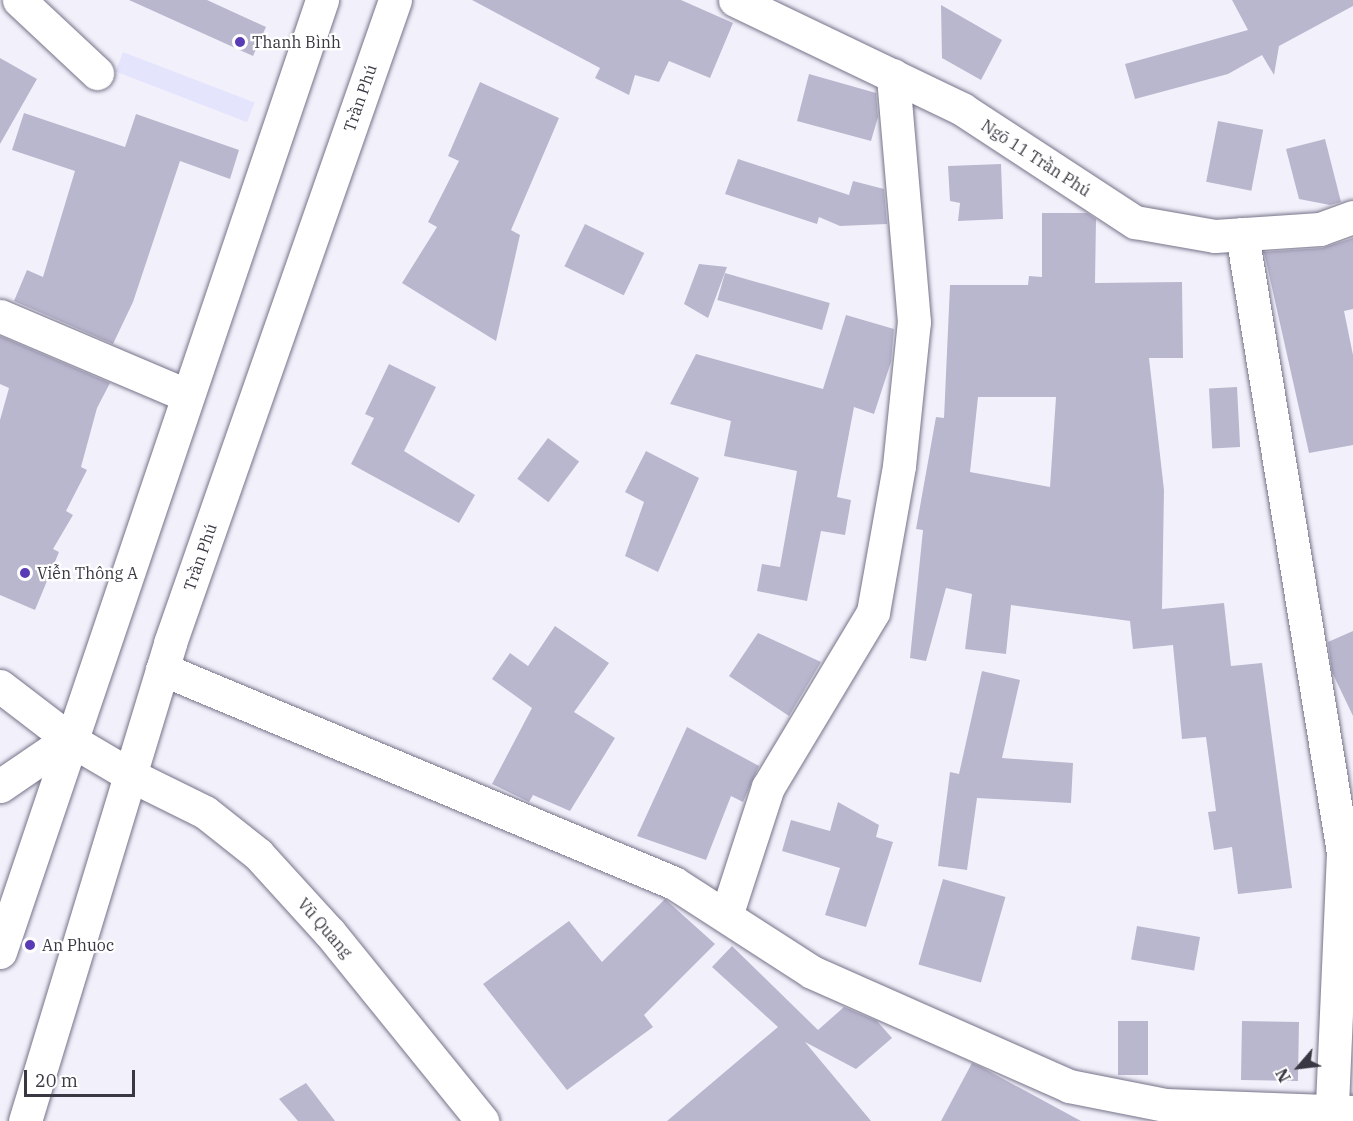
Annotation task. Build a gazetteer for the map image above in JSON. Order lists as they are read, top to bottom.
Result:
{
  "streets": {
    "main road": ["Trần Phú", "Ngõ 11 Trần Phú", "Vũ Quang"]
  },
  "crossings": [
    ["Trần Phú", "Vũ Quang"]
  ],
  "places": ["Thanh Bình", "Viễn Thông A", "An Phuoc"],
  "scale_bar": "20 m",
  "north": "bottom left"
}
